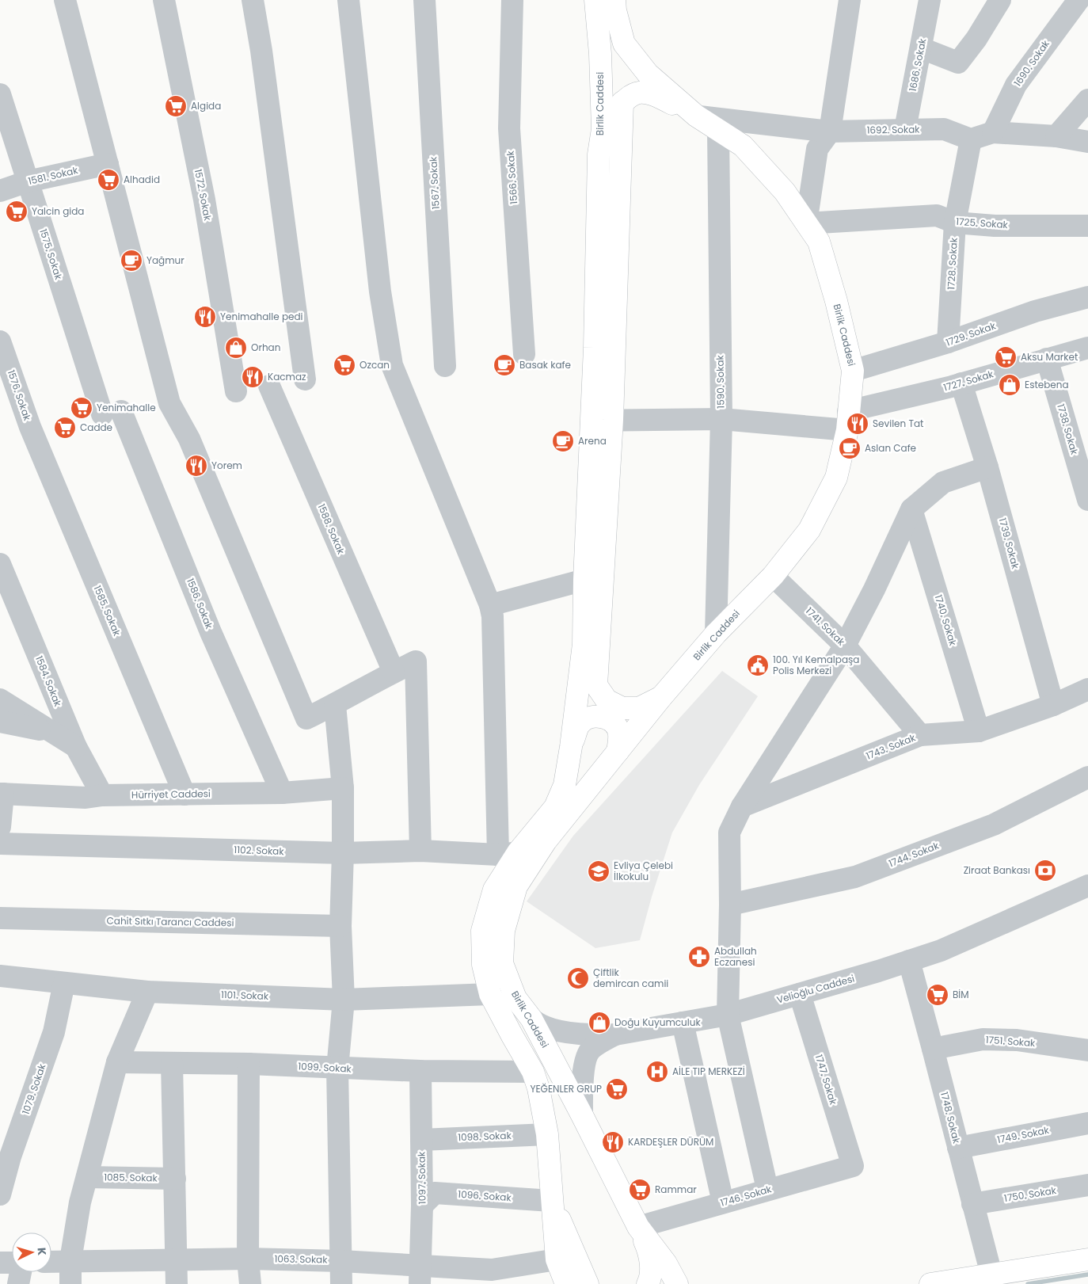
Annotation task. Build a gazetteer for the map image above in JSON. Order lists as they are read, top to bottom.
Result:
{
  "streets": {
    "main road": ["Birlik Caddesi"],
    "street": [
      "1690. Sokak",
      "1686. Sokak",
      "1692. Sokak",
      "1581. Sokak",
      "1566. Sokak",
      "1567. Sokak",
      "1572. Sokak",
      "1725. Sokak",
      "1575. Sokak",
      "1728. Sokak",
      "1729. Sokak",
      "1727. Sokak",
      "1590. Sokak",
      "1576. Sokak",
      "1738. Sokak",
      "1588. Sokak",
      "1739. Sokak",
      "1586. Sokak",
      "1585. Sokak",
      "1740. Sokak",
      "1741. Sokak",
      "1584. Sokak",
      "1743. Sokak",
      "Hürriyet Caddesi",
      "1102. Sokak",
      "1744. Sokak",
      "Cahit Sıtkı Tarancı Caddesi",
      "Velioğlu Caddesi",
      "1101. Sokak",
      "1751. Sokak",
      "1099. Sokak",
      "1747. Sokak",
      "1079. Sokak",
      "1748. Sokak",
      "1749. Sokak",
      "1098. Sokak",
      "1085. Sokak",
      "1097. Sokak",
      "1750. Sokak",
      "1096. Sokak",
      "1746. Sokak",
      "1063. Sokak"
    ]
  },
  "crossings": [
    ["1686. Sokak", "1692. Sokak"],
    ["Birlik Caddesi", "1692. Sokak"],
    ["Birlik Caddesi", "1725. Sokak"],
    ["Birlik Caddesi", "1729. Sokak"],
    ["Birlik Caddesi", "1727. Sokak"],
    ["Birlik Caddesi", "1590. Sokak"],
    ["Birlik Caddesi", "1741. Sokak"],
    ["Birlik Caddesi", "1102. Sokak"],
    ["Birlik Caddesi", "Velioğlu Caddesi"],
    ["Birlik Caddesi", "1101. Sokak"],
    ["Birlik Caddesi", "1099. Sokak"],
    ["Birlik Caddesi", "1098. Sokak"],
    ["Birlik Caddesi", "1096. Sokak"],
    ["Birlik Caddesi", "1746. Sokak"],
    ["Birlik Caddesi", "1063. Sokak"],
    ["1692. Sokak", "1728. Sokak"],
    ["1581. Sokak", "1575. Sokak"],
    ["1725. Sokak", "1728. Sokak"],
    ["1575. Sokak", "1586. Sokak"],
    ["1728. Sokak", "1729. Sokak"],
    ["1727. Sokak", "1590. Sokak"],
    ["1727. Sokak", "1738. Sokak"],
    ["1727. Sokak", "1739. Sokak"],
    ["1576. Sokak", "1585. Sokak"],
    ["1739. Sokak", "1743. Sokak"],
    ["1586. Sokak", "Hürriyet Caddesi"],
    ["1585. Sokak", "Hürriyet Caddesi"],
    ["1740. Sokak", "1743. Sokak"],
    ["1741. Sokak", "1743. Sokak"],
    ["1584. Sokak", "Hürriyet Caddesi"],
    ["Velioğlu Caddesi", "1747. Sokak"],
    ["Velioğlu Caddesi", "1748. Sokak"],
    ["1101. Sokak", "1079. Sokak"],
    ["1751. Sokak", "1748. Sokak"],
    ["1099. Sokak", "1097. Sokak"],
    ["1747. Sokak", "1746. Sokak"],
    ["1748. Sokak", "1749. Sokak"],
    ["1748. Sokak", "1750. Sokak"],
    ["1098. Sokak", "1097. Sokak"],
    ["1097. Sokak", "1096. Sokak"],
    ["1097. Sokak", "1063. Sokak"]
  ],
  "places": {
    "supermarket": [
      "Algida",
      "Alhadid",
      "Yalcin gida",
      "Aksu Market",
      "Ozcan",
      "Yenimahalle",
      "Cadde",
      "BİM",
      "YEĞENLER GRUP",
      "Rammar"
    ],
    "cafe": [
      "Yağmur",
      "Basak kafe",
      "Arena",
      "Aslan Cafe"
    ],
    "restaurant": [
      "Yenimahalle pedi",
      "Kacmaz",
      "Sevilen Tat",
      "Yorem",
      "KARDEŞLER DÜRÜM"
    ],
    "shop": ["Orhan", "Estebena", "Doğu Kuyumculuk"],
    "public building": ["100. Yıl Kemalpaşa Polis Merkezi"],
    "bank": ["Ziraat Bankası"],
    "school or university": ["Evliya Çelebi İlkokulu"],
    "pharmacy": ["Abdullah Eczanesi"],
    "mosque": ["Çiftlik demircan camii"],
    "hospital": ["AİLE TIP MERKEZİ"]
  },
  "north": "right"
}
